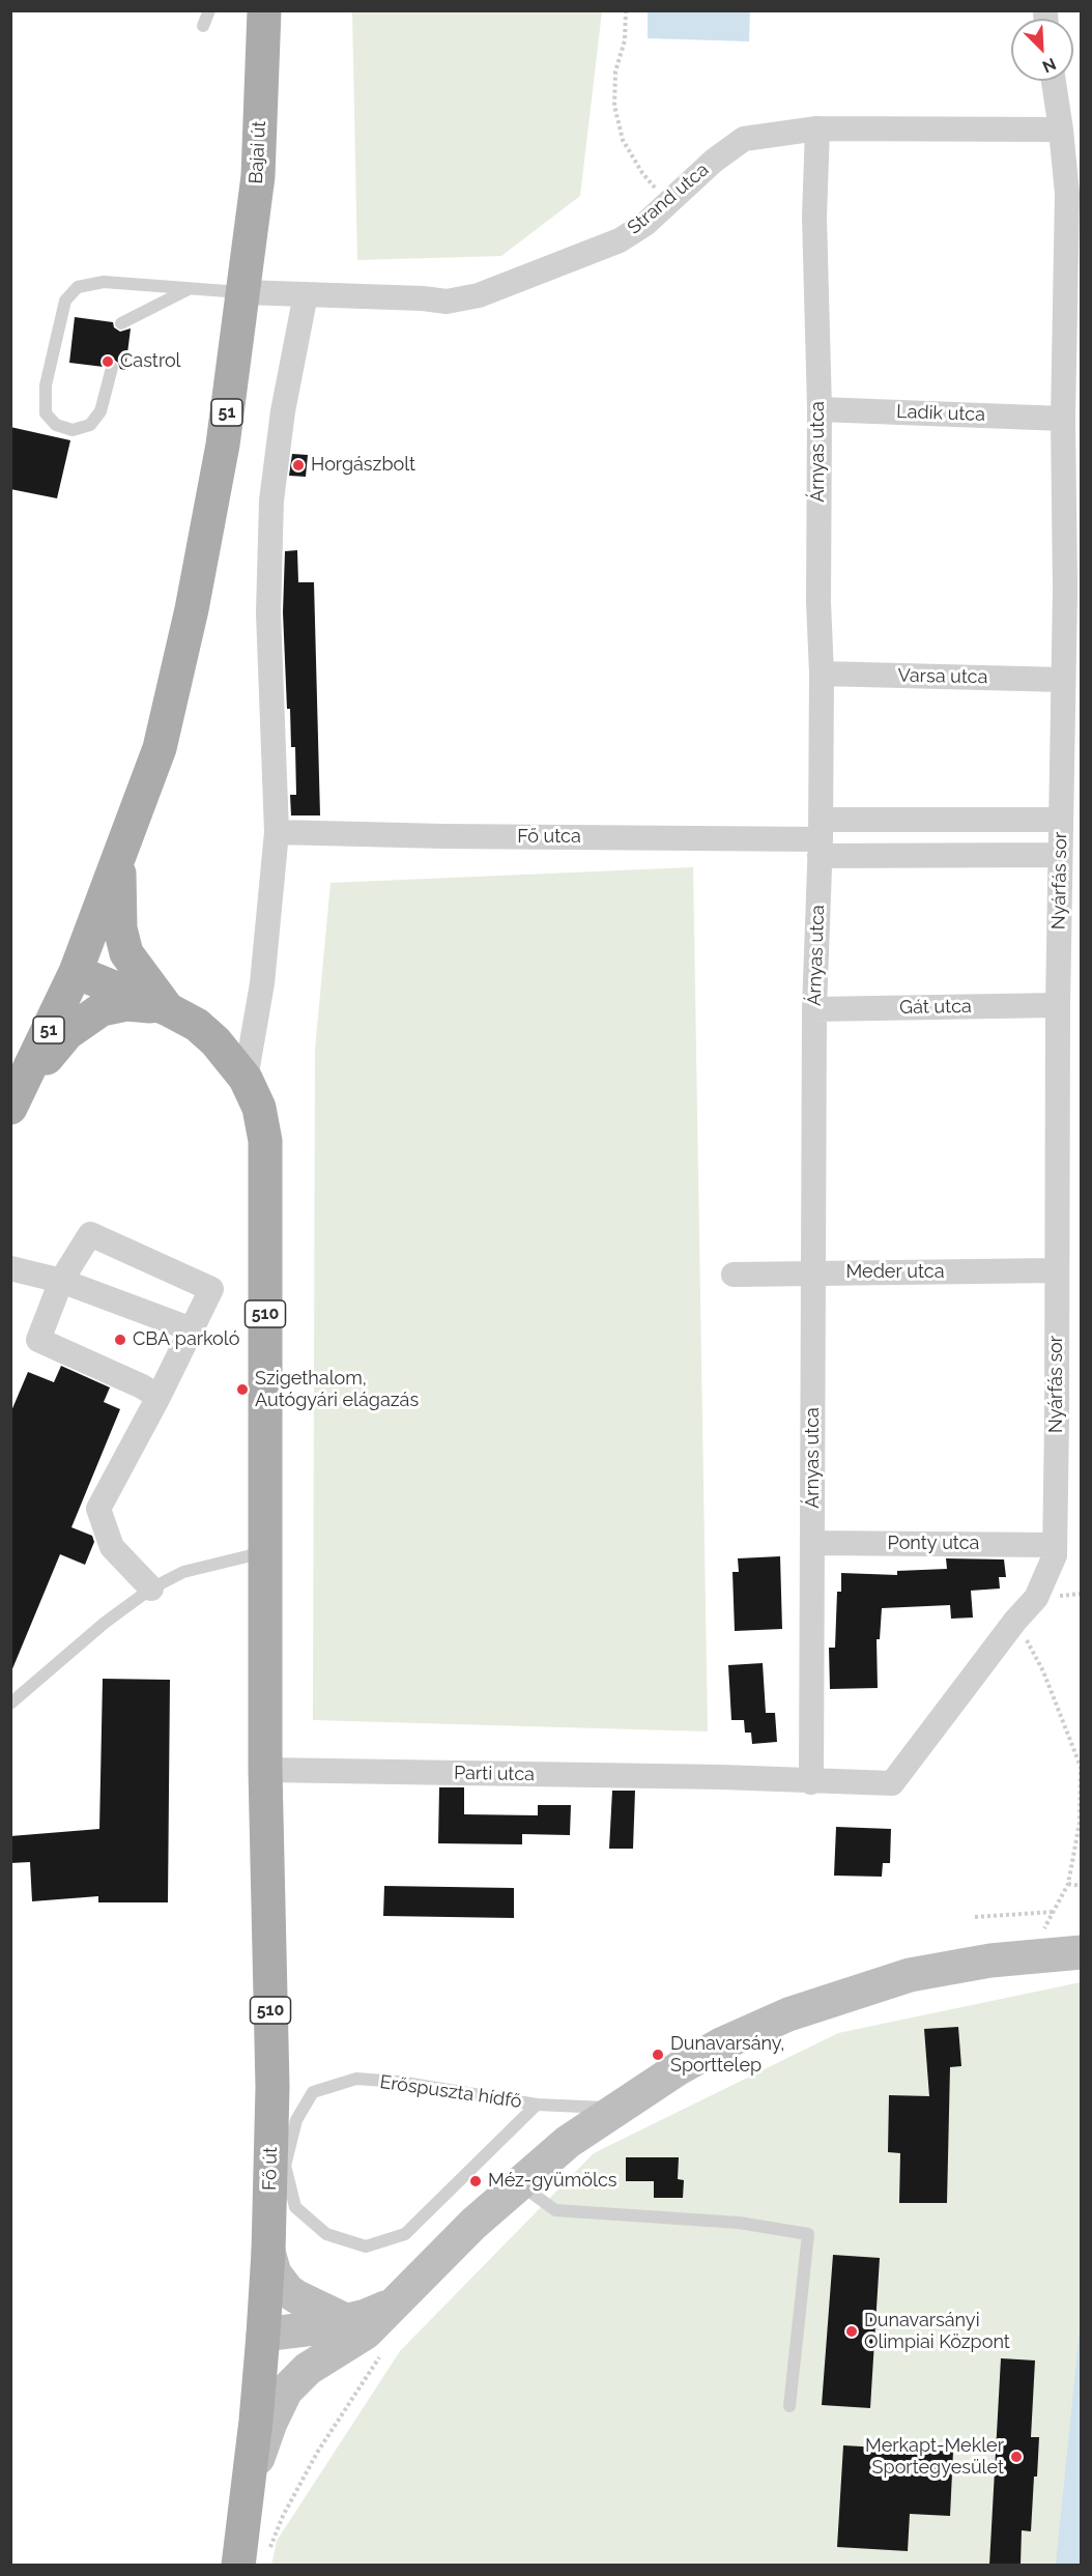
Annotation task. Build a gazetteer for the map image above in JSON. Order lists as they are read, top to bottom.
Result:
{
  "streets": {
    "main road": [
      "Bajai út",
      "51",
      "510",
      "Fő út"
    ],
    "street": [
      "Strand utca",
      "Ladik utca",
      "Árnyas utca",
      "Varsa utca",
      "Fő utca",
      "Nyárfás sor",
      "Gát utca",
      "Meder utca",
      "Ponty utca",
      "Parti utca"
    ],
    "lane": ["Erőspuszta hídfő"]
  },
  "crossings": [
    ["Bajai út", "Strand utca"],
    ["Bajai út", "51"],
    ["Strand utca", "51"],
    ["Strand utca", "Árnyas utca"],
    ["Strand utca", "Nyárfás sor"],
    ["51", "510"],
    ["Ladik utca", "Árnyas utca"],
    ["Ladik utca", "Nyárfás sor"],
    ["Árnyas utca", "Varsa utca"],
    ["Árnyas utca", "Fő utca"],
    ["Árnyas utca", "Nyárfás sor"],
    ["Árnyas utca", "Gát utca"],
    ["Árnyas utca", "Meder utca"],
    ["Árnyas utca", "Ponty utca"],
    ["Árnyas utca", "Parti utca"],
    ["Varsa utca", "Nyárfás sor"],
    ["Fő utca", "Nyárfás sor"],
    ["Nyárfás sor", "Gát utca"],
    ["Nyárfás sor", "Meder utca"],
    ["Nyárfás sor", "Ponty utca"],
    ["Nyárfás sor", "Parti utca"],
    ["510", "Parti utca"],
    ["510", "Fő út"],
    ["Parti utca", "Fő út"]
  ],
  "places": [
    "Castrol",
    "Horgászbolt",
    "CBA parkoló",
    "Szigethalom, Autógyári elágazás",
    "Dunavarsány, Sporttelep",
    "Méz-gyümölcs",
    "Dunavarsányi Olimpiai Központ",
    "Merkapt-Mekler Sportegyesület"
  ],
  "north": "bottom right"
}
